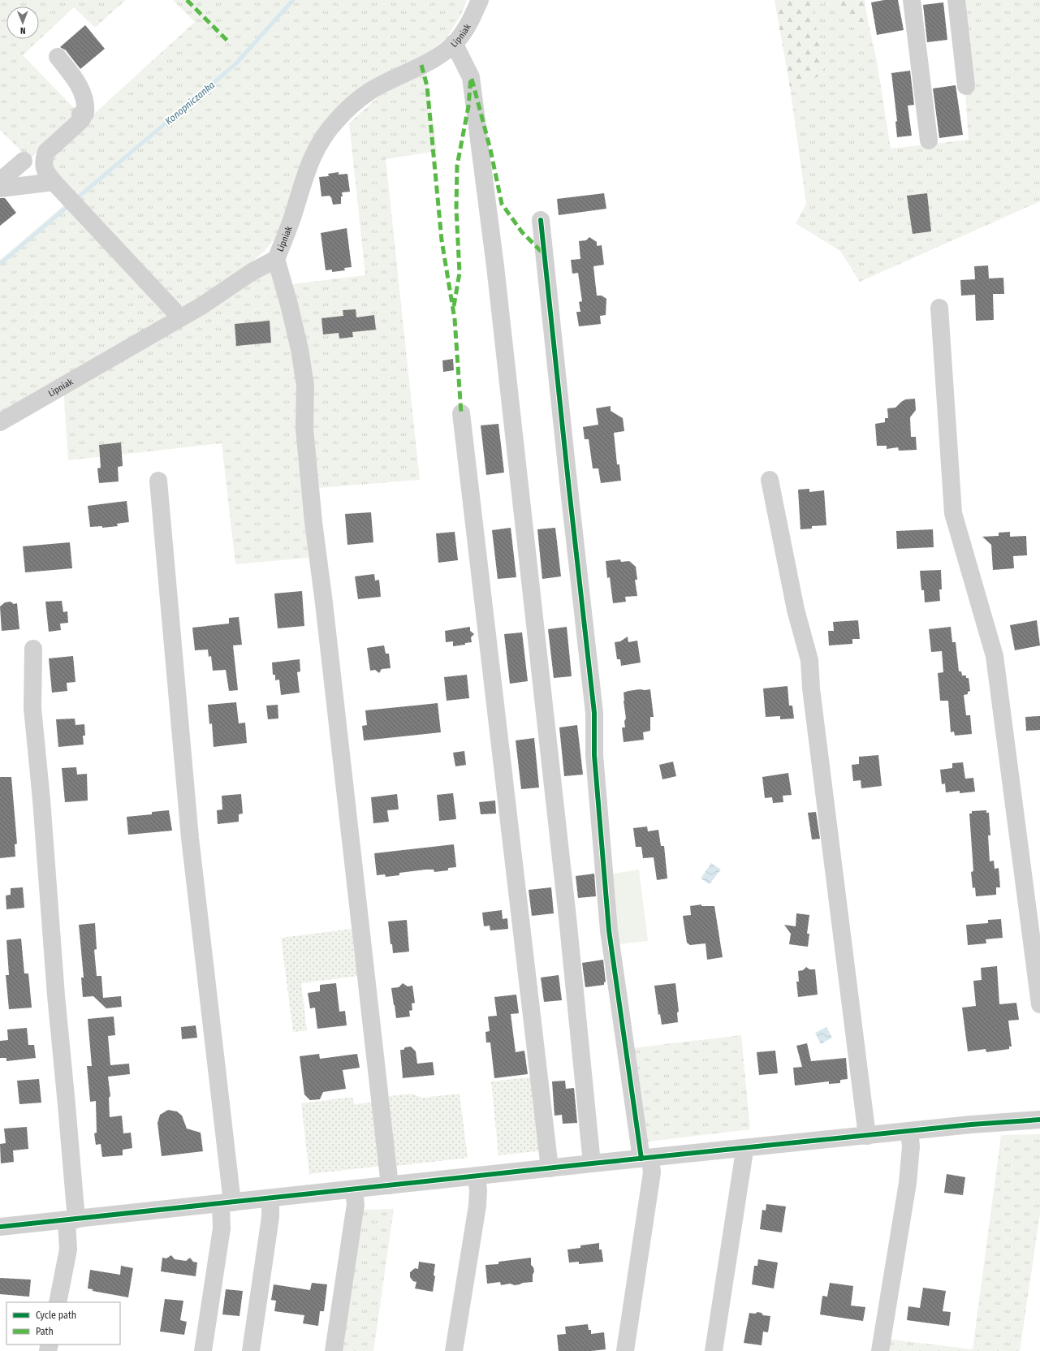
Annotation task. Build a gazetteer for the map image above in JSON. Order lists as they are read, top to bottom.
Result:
{
  "streets": {
    "street": ["Lipniak"]
  },
  "water": ["Konopniczanka"],
  "legend": ["Cycle path", "Path"],
  "north": "bottom"
}
